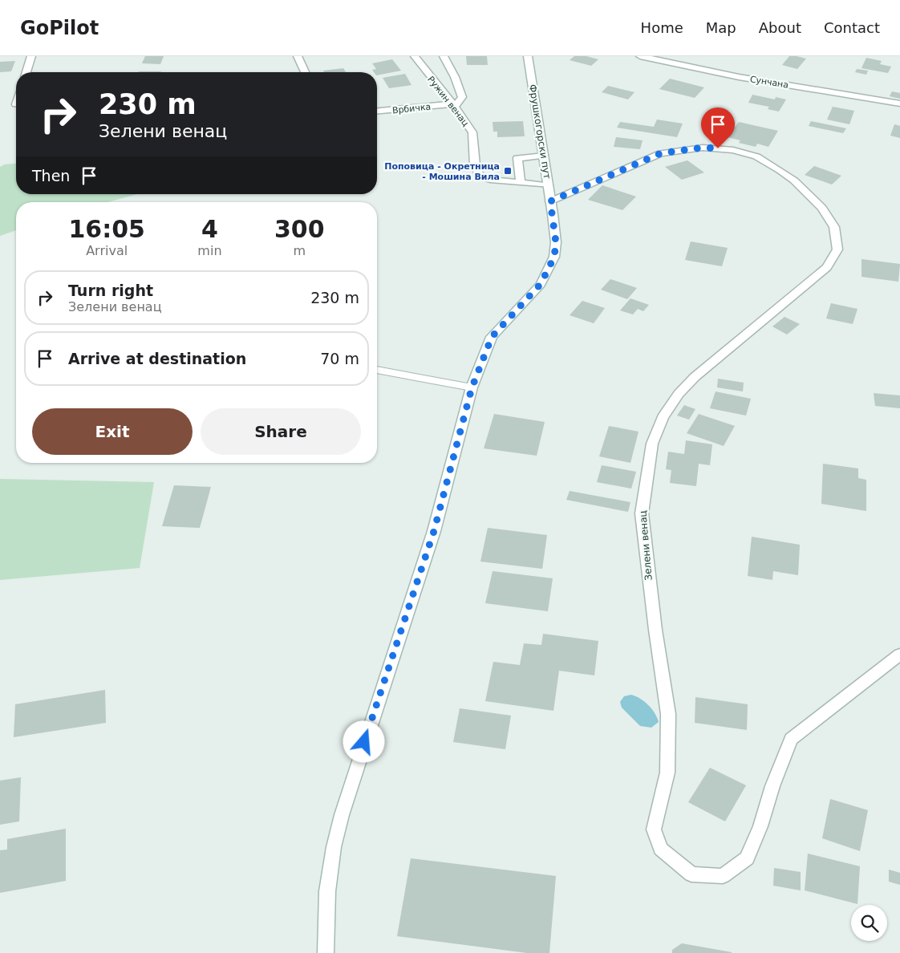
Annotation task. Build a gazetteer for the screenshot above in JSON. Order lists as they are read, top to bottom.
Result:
{
  "streets": {
    "street": [
      "Сунчана",
      "Ружин венац",
      "Врбичка",
      "Фрушкогорски пут",
      "Зелени венац"
    ]
  },
  "crossings": [
    ["Ружин венац", "Врбичка"],
    ["Ружин венац", "Фрушкогорски пут"],
    ["Фрушкогорски пут", "Зелени венац"]
  ],
  "places": {
    "transit": ["Поповица - Окретница - Мошина Вила"]
  },
  "page": {
    "header": "GoPilot",
    "nav": [
      "Home",
      "Map",
      "About",
      "Contact"
    ],
    "turn": ["230 m", "Зелени венац"],
    "then": "Then",
    "eta": [
      "16:05",
      "Arrival",
      "4",
      "min",
      "300",
      "m"
    ],
    "list": [
      {
        "name": "Turn right",
        "note": "Зелени венац",
        "value": "230 m"
      },
      {
        "name": "Arrive at destination",
        "value": "70 m"
      }
    ],
    "buttons": ["Exit", "Share"]
  }
}
